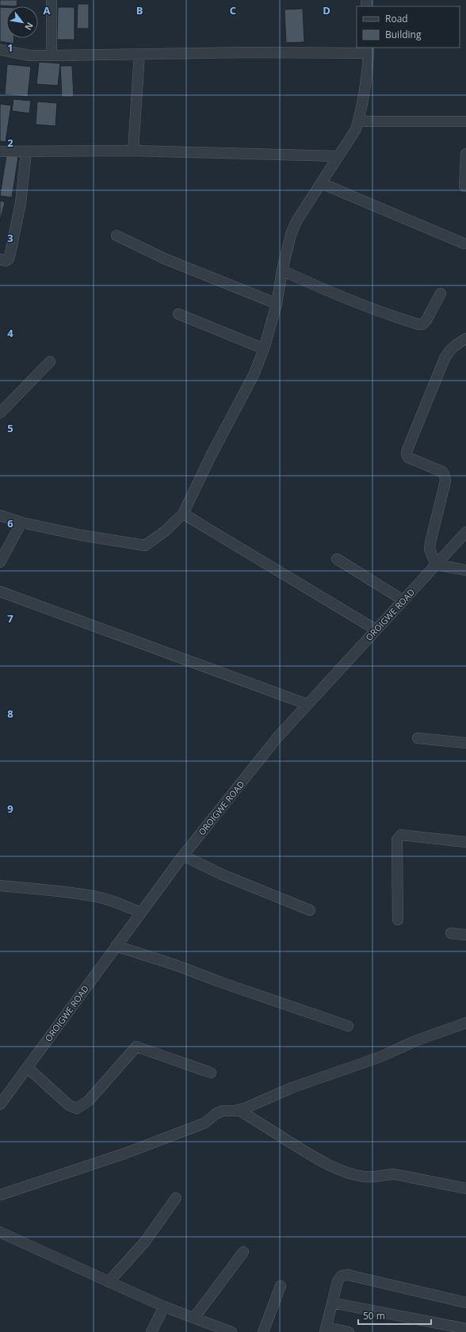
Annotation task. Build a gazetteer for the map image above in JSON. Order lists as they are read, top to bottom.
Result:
{
  "streets": {
    "street": ["OROIGWE ROAD"]
  },
  "legend": ["Road", "Building"],
  "scale_bar": "50 m",
  "north": "bottom right",
  "grid": {
    "columns": [
      "A",
      "B",
      "C",
      "D"
    ],
    "rows": [
      "1",
      "2",
      "3",
      "4",
      "5",
      "6",
      "7",
      "8",
      "9"
    ]
  }
}
